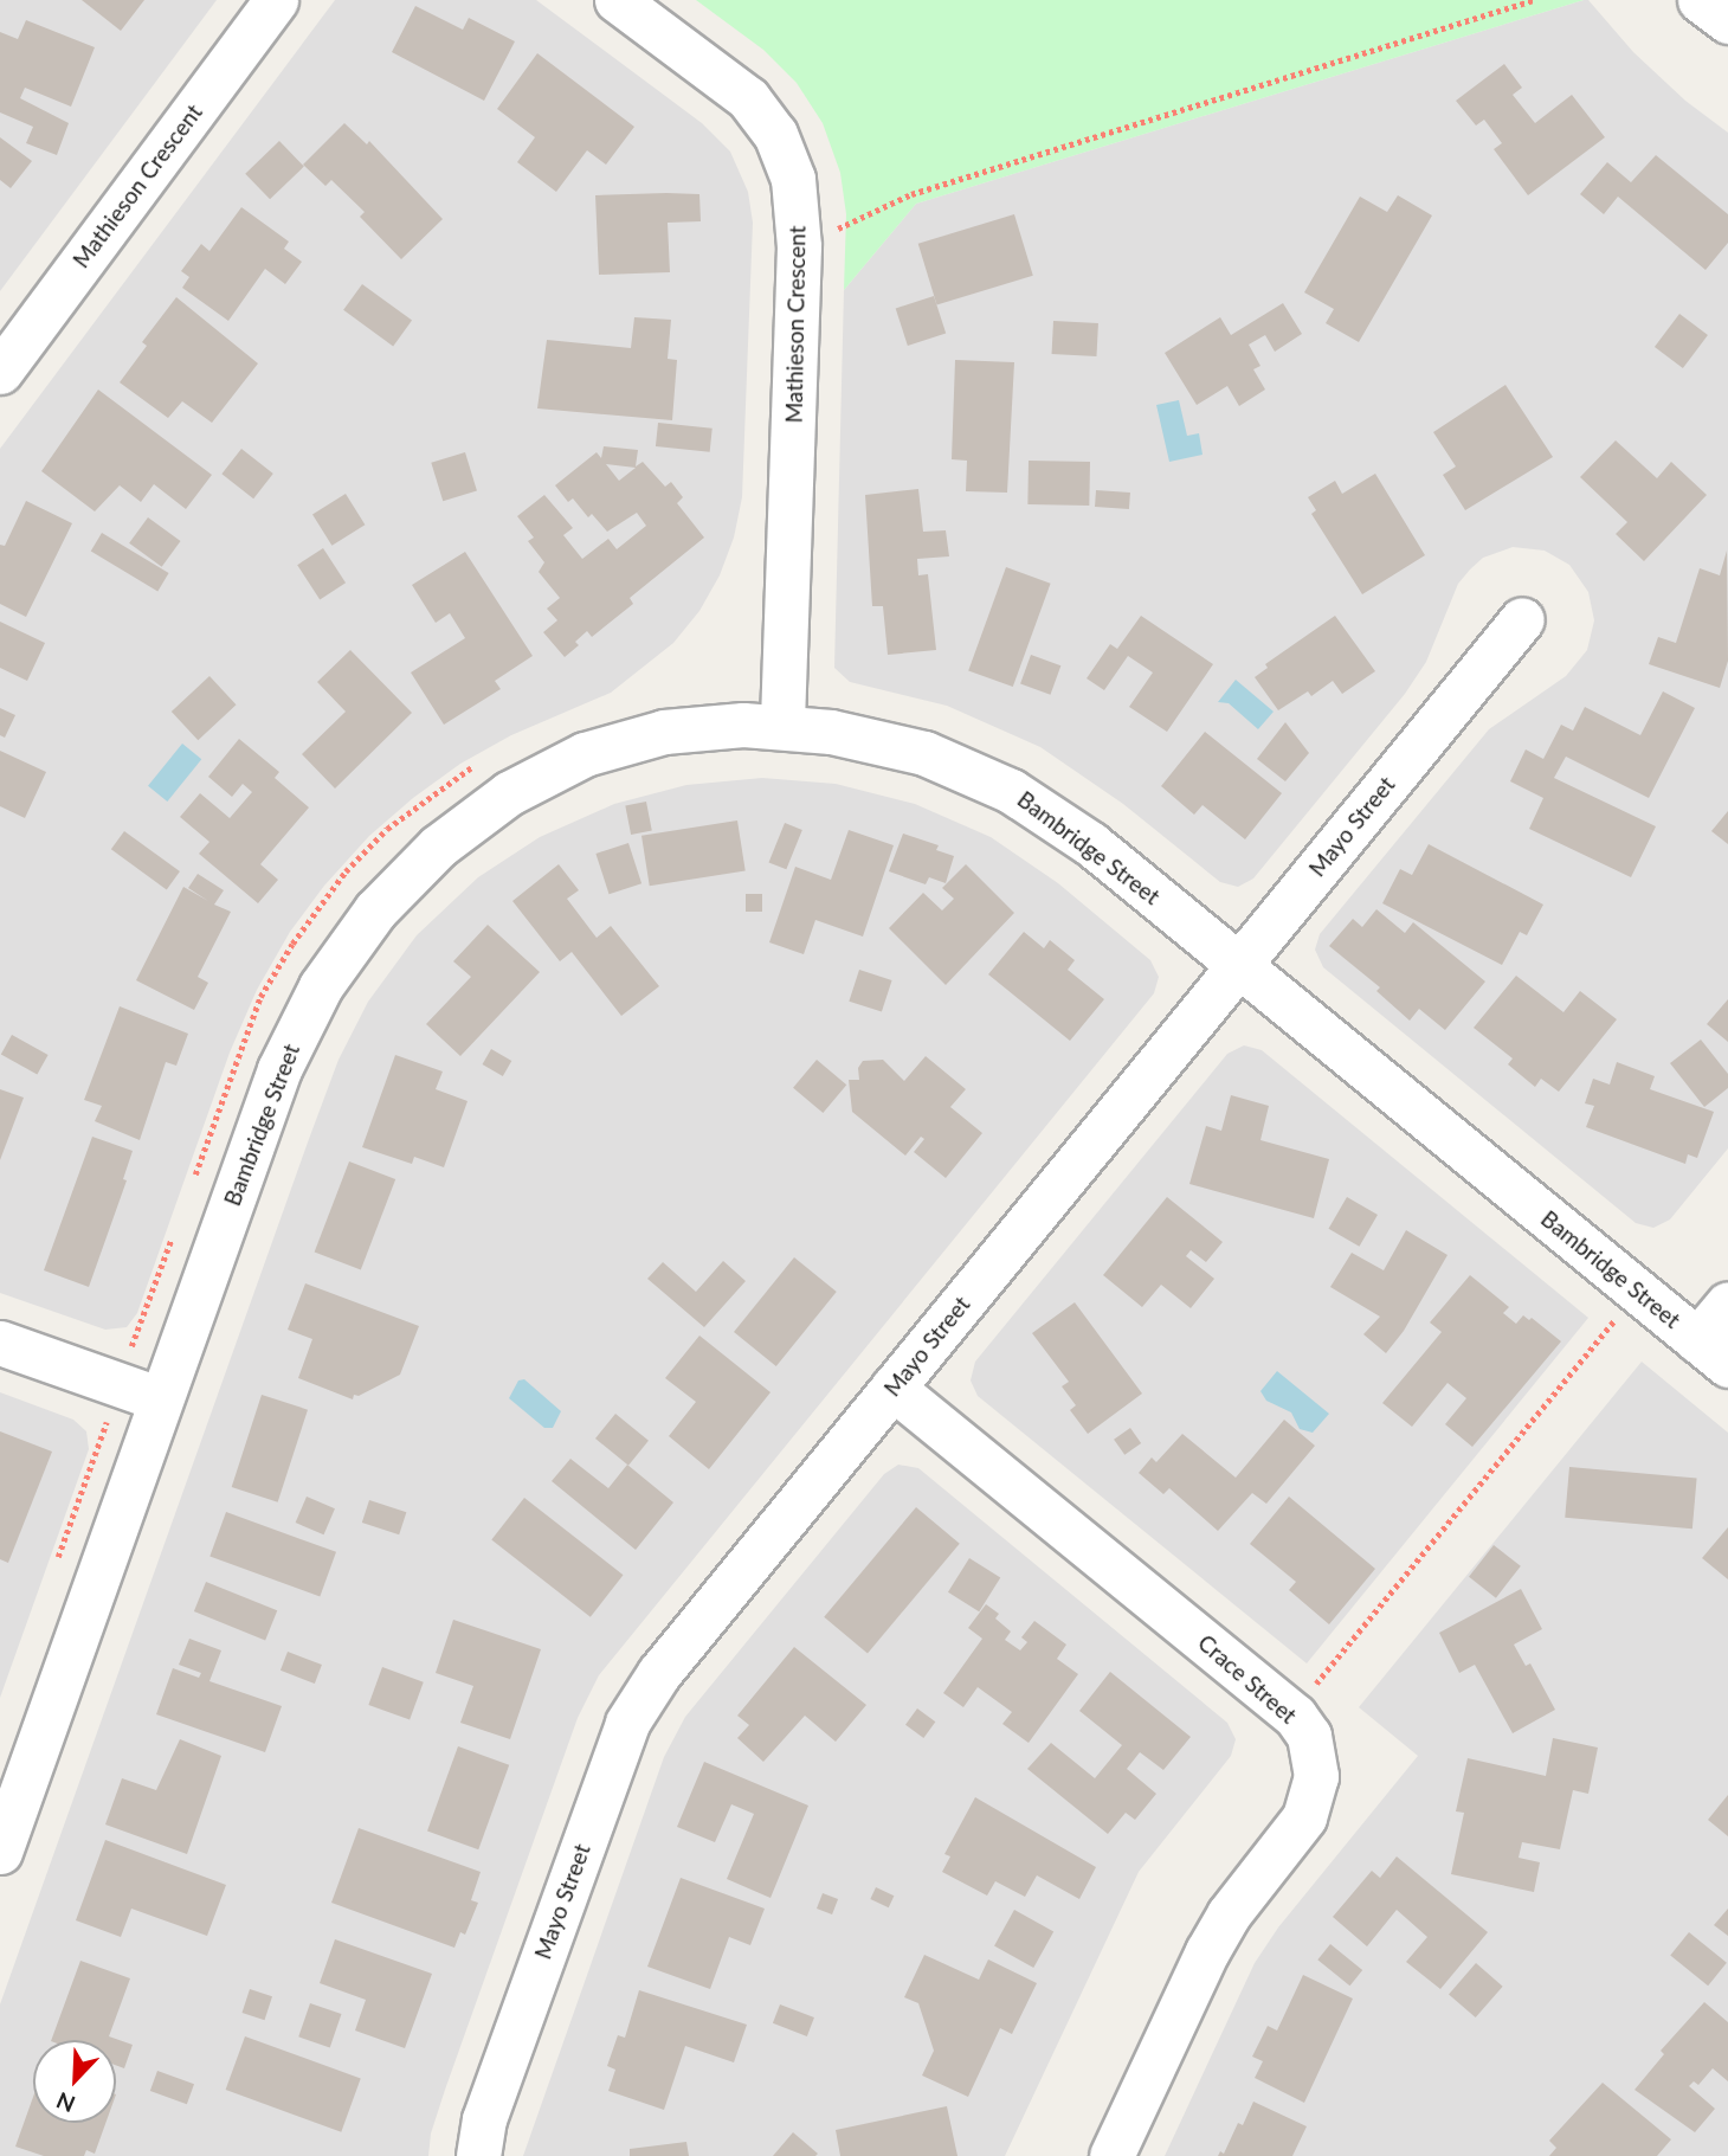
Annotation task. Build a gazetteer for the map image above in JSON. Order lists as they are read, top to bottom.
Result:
{
  "streets": {
    "street": [
      "Mathieson Crescent",
      "Mayo Street",
      "Bambridge Street",
      "Crace Street"
    ]
  },
  "crossings": [
    ["Mathieson Crescent", "Bambridge Street"],
    ["Mayo Street", "Bambridge Street"],
    ["Mayo Street", "Crace Street"]
  ],
  "north": "bottom left"
}
